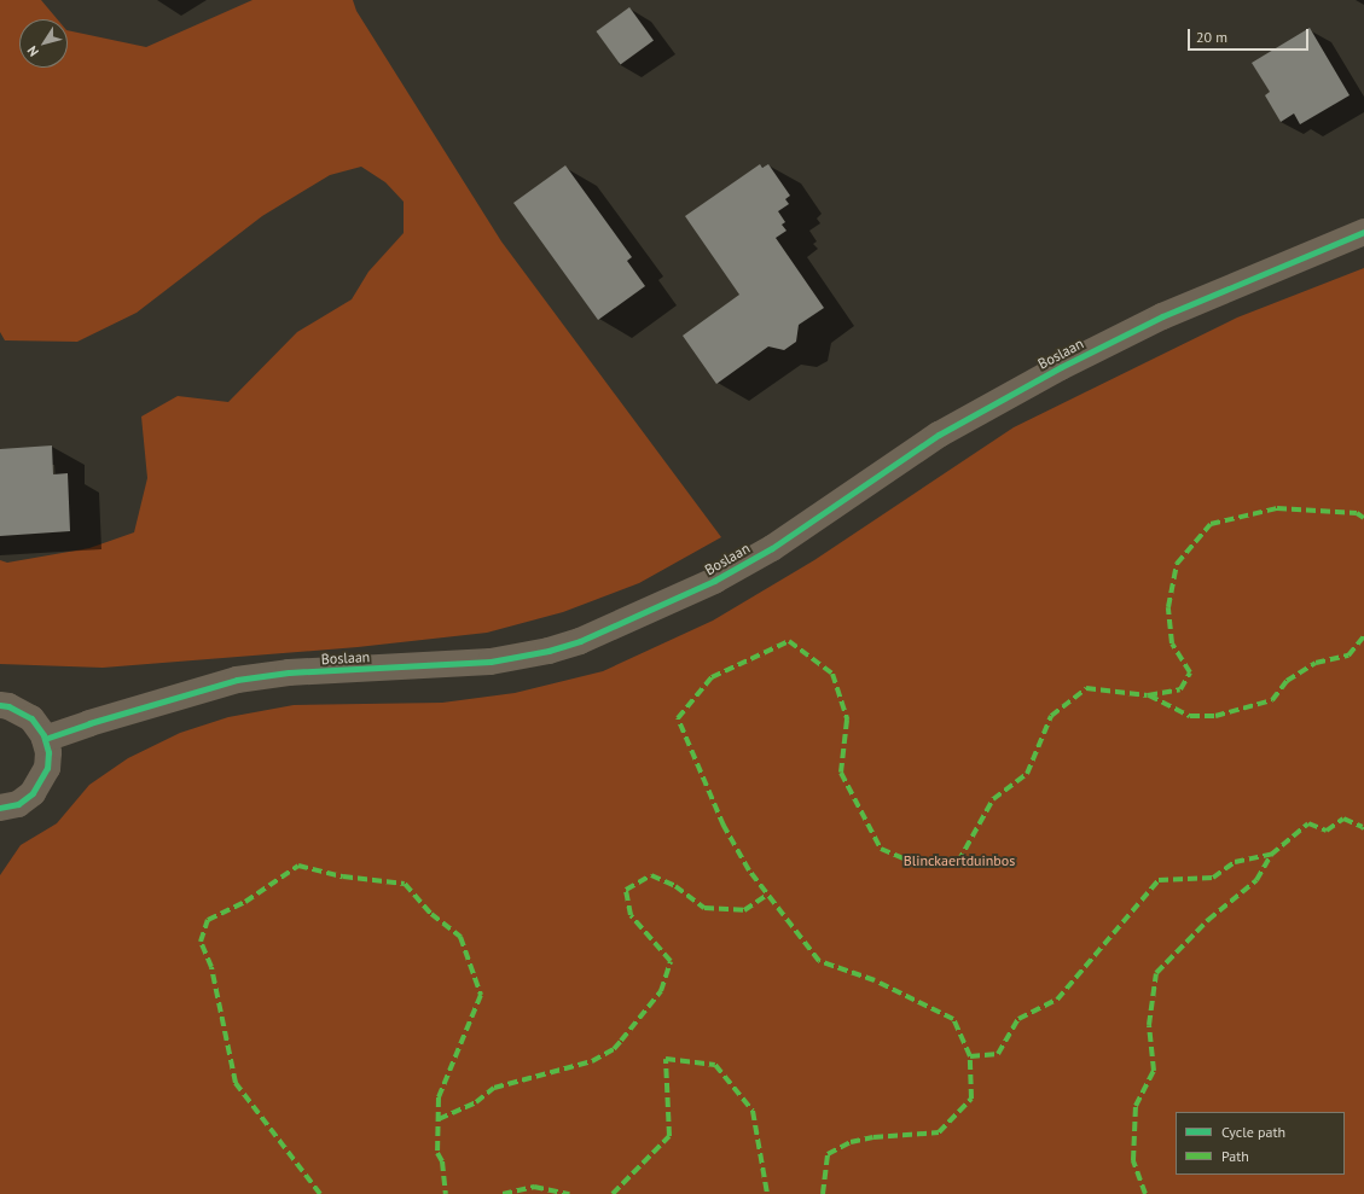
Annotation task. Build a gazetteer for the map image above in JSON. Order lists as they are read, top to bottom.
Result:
{
  "streets": {
    "street": ["Boslaan"]
  },
  "parks": ["Blinckaertduinbos"],
  "legend": ["Cycle path", "Path"],
  "scale_bar": "20 m",
  "north": "bottom left"
}
